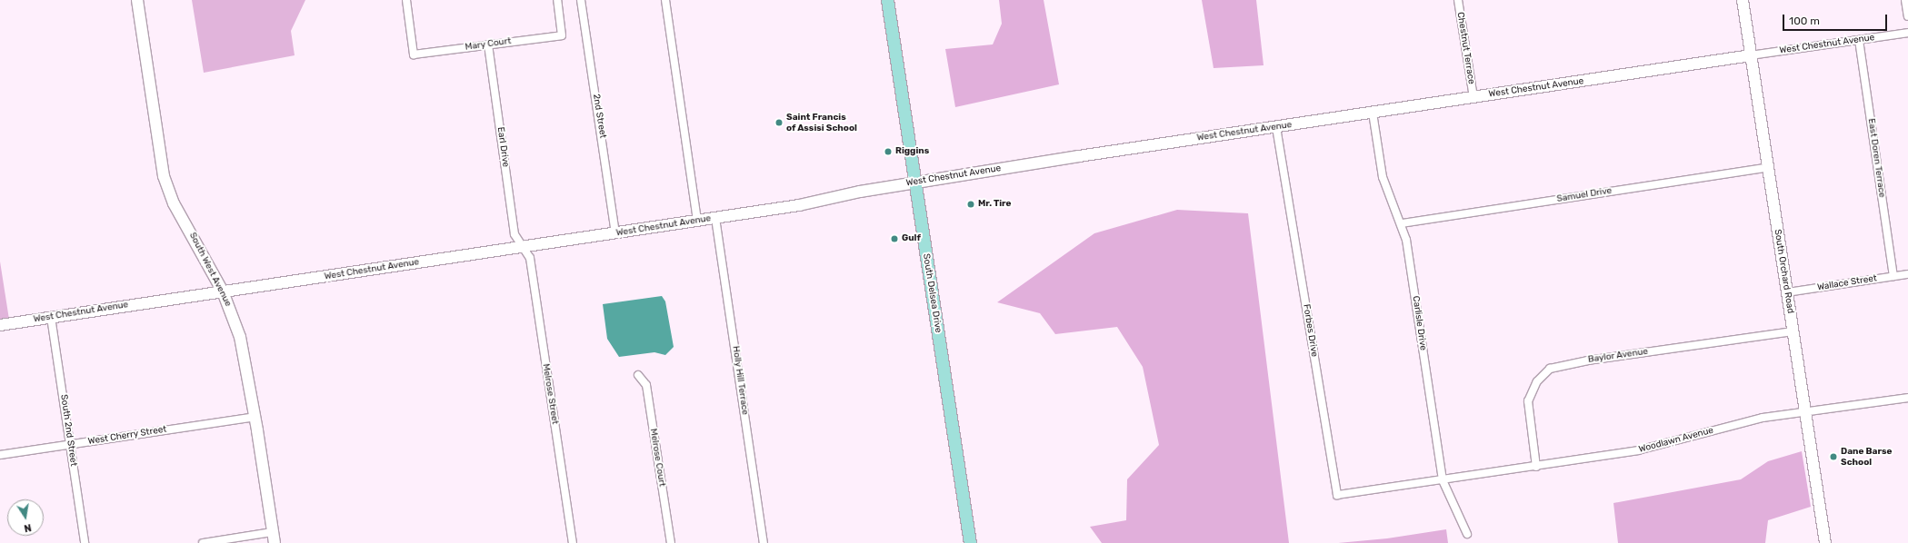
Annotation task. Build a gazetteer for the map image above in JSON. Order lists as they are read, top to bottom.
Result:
{
  "streets": {
    "main road": ["South Delsea Drive"],
    "street": [
      "Mary Court",
      "West Chestnut Avenue",
      "Chestnut Terrace",
      "2nd Street",
      "Earl Drive",
      "East Doren Terrace",
      "Samuel Drive",
      "South West Avenue",
      "South Orchard Road",
      "Wallace Street",
      "Carlisle Drive",
      "Forbes Drive",
      "Baylor Avenue",
      "Holly Hill Terrace",
      "Melrose Street",
      "South 2nd Street",
      "West Cherry Street",
      "Woodlawn Avenue",
      "Melrose Court"
    ]
  },
  "crossings": [
    ["Mary Court", "Earl Drive"],
    ["West Chestnut Avenue", "Chestnut Terrace"],
    ["West Chestnut Avenue", "2nd Street"],
    ["West Chestnut Avenue", "Earl Drive"],
    ["West Chestnut Avenue", "East Doren Terrace"],
    ["West Chestnut Avenue", "South West Avenue"],
    ["West Chestnut Avenue", "South Orchard Road"],
    ["West Chestnut Avenue", "South Delsea Drive"],
    ["West Chestnut Avenue", "Carlisle Drive"],
    ["West Chestnut Avenue", "Forbes Drive"],
    ["West Chestnut Avenue", "Holly Hill Terrace"],
    ["West Chestnut Avenue", "Melrose Street"],
    ["West Chestnut Avenue", "South 2nd Street"],
    ["Earl Drive", "Melrose Street"],
    ["East Doren Terrace", "Wallace Street"],
    ["Samuel Drive", "South Orchard Road"],
    ["Samuel Drive", "Carlisle Drive"],
    ["South West Avenue", "West Cherry Street"],
    ["South Orchard Road", "Wallace Street"],
    ["South Orchard Road", "Baylor Avenue"],
    ["South Orchard Road", "Woodlawn Avenue"],
    ["Carlisle Drive", "Woodlawn Avenue"],
    ["Forbes Drive", "Woodlawn Avenue"],
    ["Baylor Avenue", "Woodlawn Avenue"],
    ["South 2nd Street", "West Cherry Street"]
  ],
  "places": [
    "Saint Francis of Assisi School",
    "Riggins",
    "Mr. Tire",
    "Gulf",
    "Dane Barse School"
  ],
  "scale_bar": "100 m",
  "north": "bottom"
}
